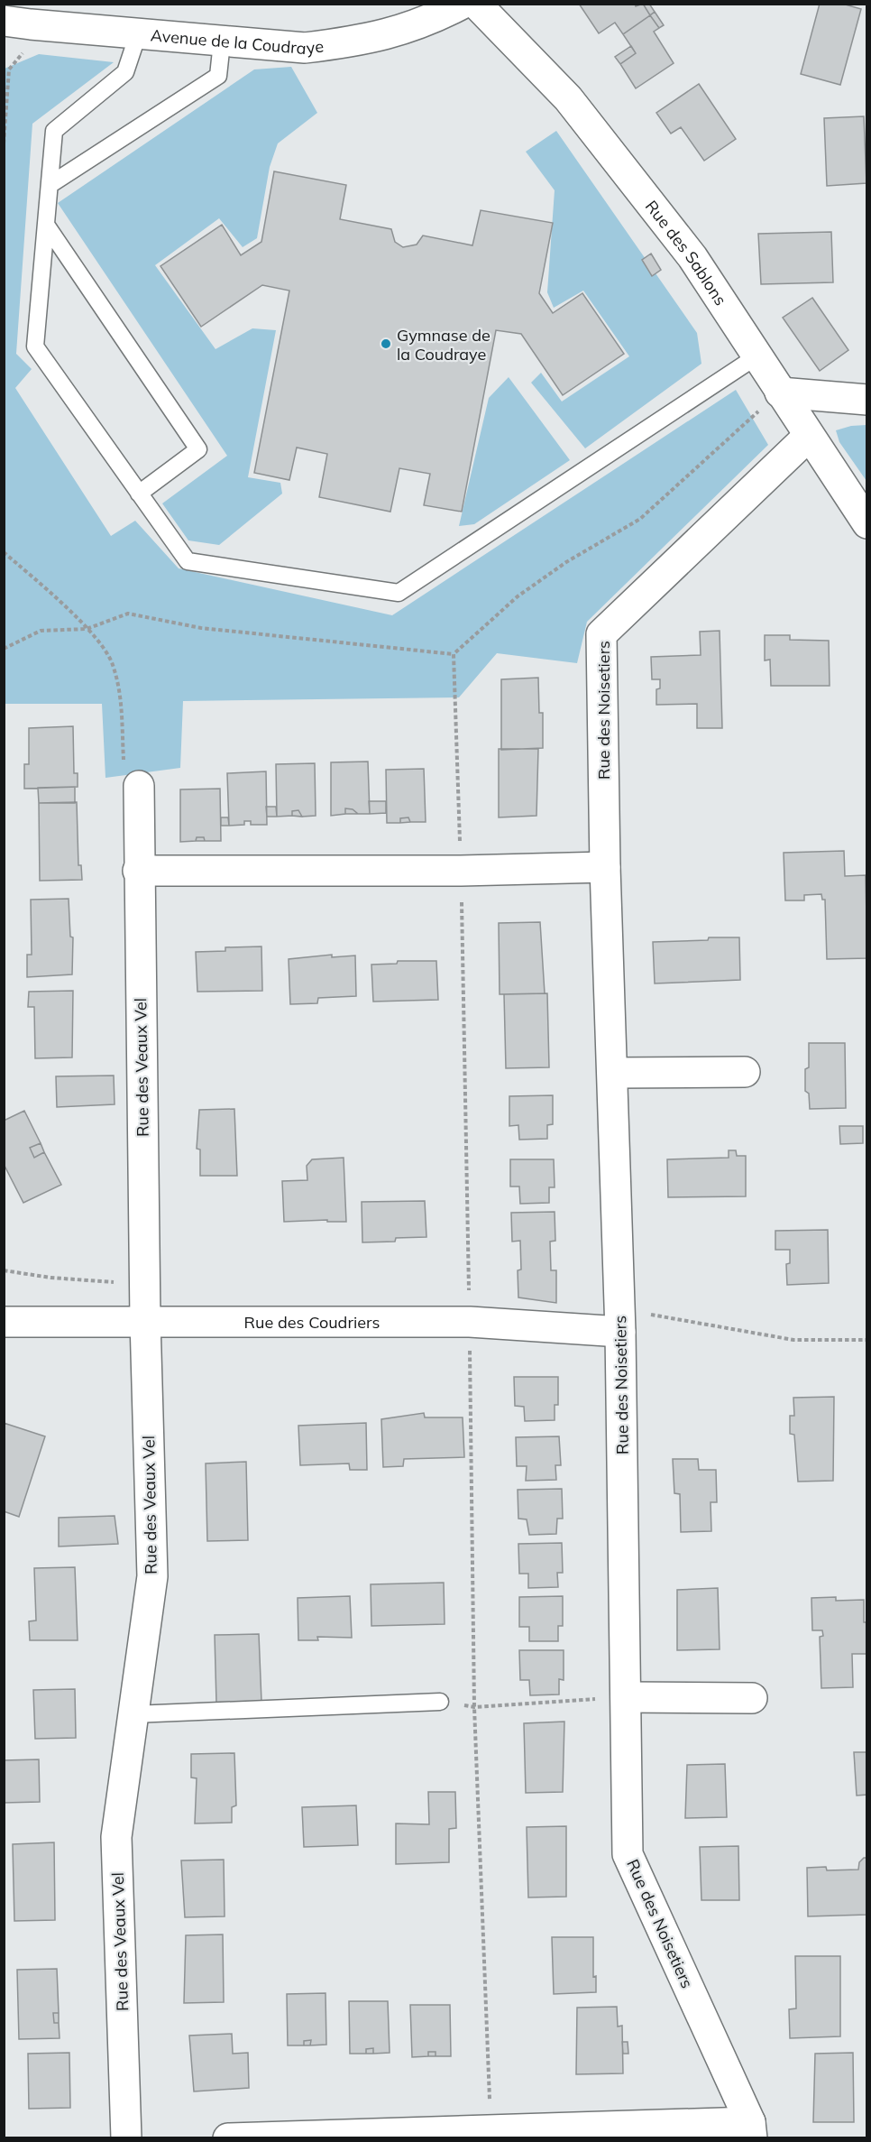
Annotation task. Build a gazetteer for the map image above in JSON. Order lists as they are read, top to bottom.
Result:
{
  "streets": {
    "street": [
      "Avenue de la Coudraye",
      "Rue des Sablons",
      "Rue des Noisetiers",
      "Rue des Veaux Vel",
      "Rue des Coudriers"
    ]
  },
  "crossings": [
    ["Rue des Sablons", "Rue des Noisetiers"],
    ["Rue des Noisetiers", "Rue des Coudriers"],
    ["Rue des Veaux Vel", "Rue des Coudriers"]
  ],
  "places": ["Gymnase de la Coudraye"]
}
